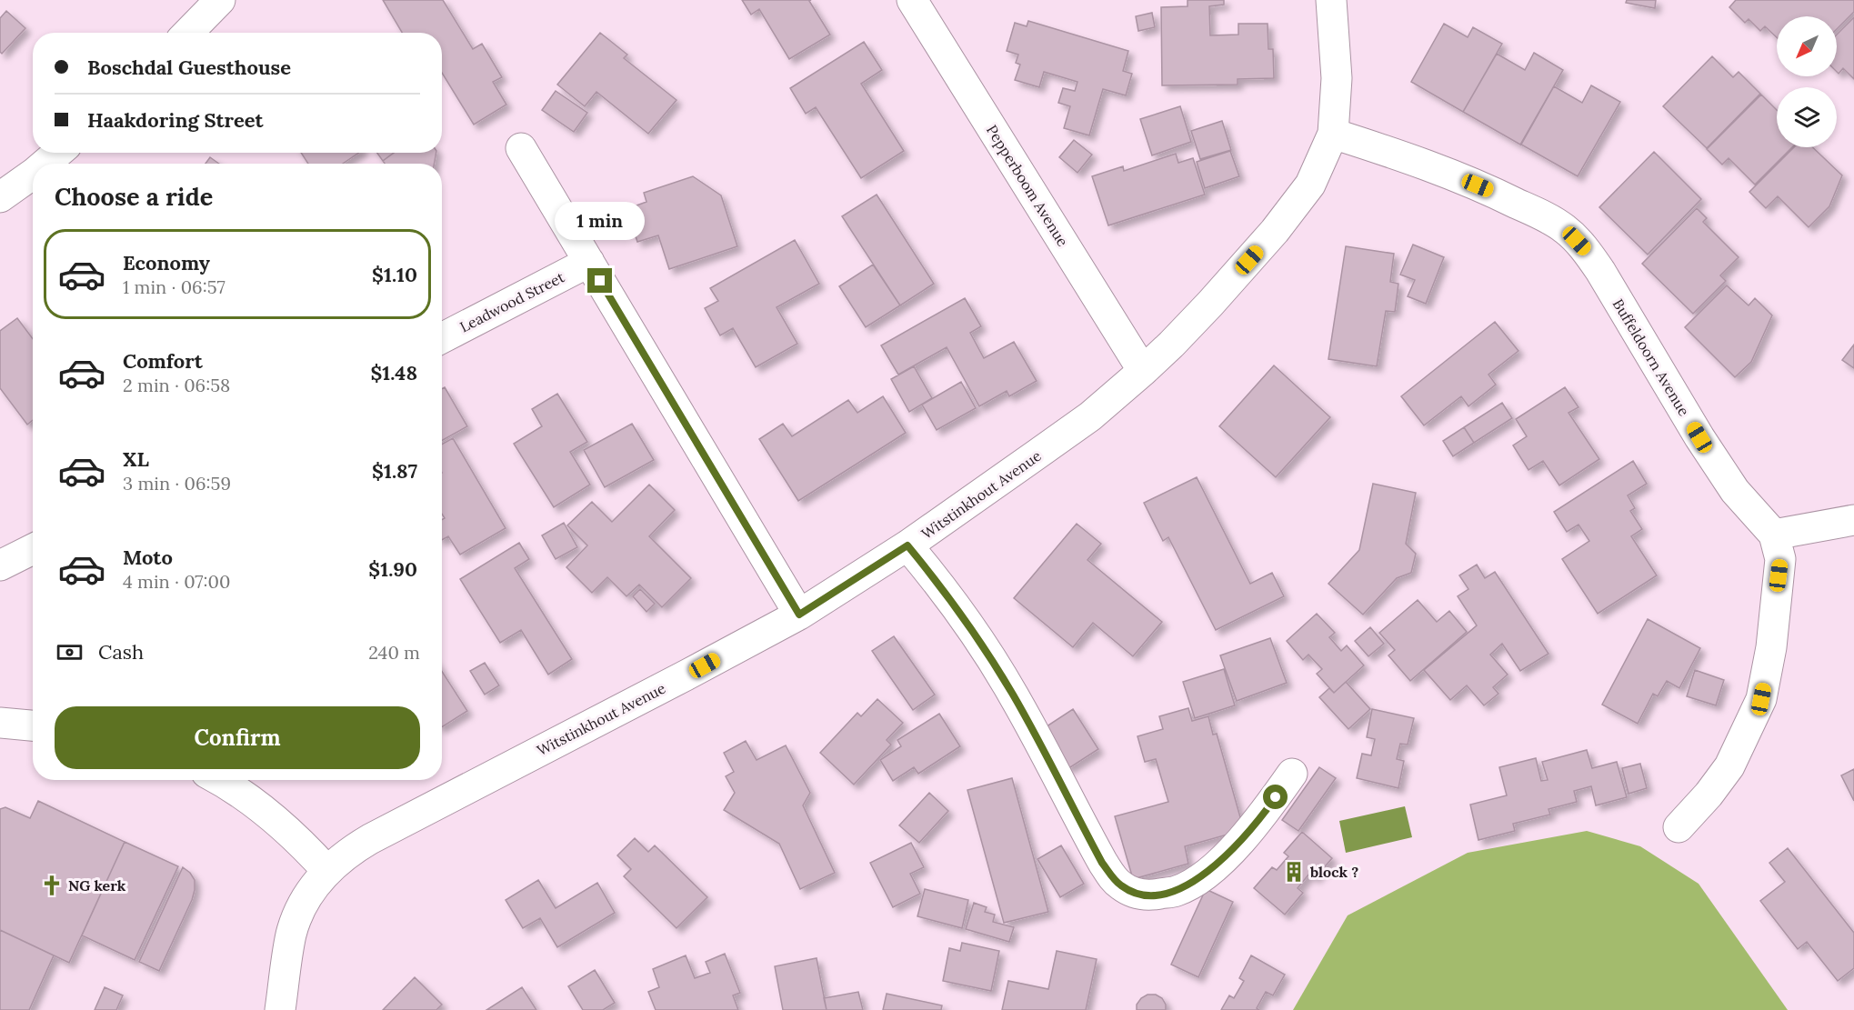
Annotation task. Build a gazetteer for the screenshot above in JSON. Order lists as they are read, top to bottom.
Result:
{
  "streets": {
    "street": [
      "Pepperboom Avenue",
      "Leadwood Street",
      "Buffeldoorn Avenue",
      "Witstinkhout Avenue"
    ]
  },
  "crossings": [
    ["Pepperboom Avenue", "Witstinkhout Avenue"],
    ["Buffeldoorn Avenue", "Witstinkhout Avenue"]
  ],
  "places": {
    "building": ["block ?"],
    "church": ["NG kerk"]
  },
  "north": "bottom left",
  "page": {
    "banner": ["Boschdal Guesthouse", "Haakdoring Street"],
    "heading": "Choose a ride",
    "bubble": "1 min",
    "list": [
      {
        "name": "Economy",
        "note": "1 min · 06:57",
        "value": "$1.10"
      },
      {
        "name": "Comfort",
        "note": "2 min · 06:58",
        "value": "$1.48"
      },
      {
        "name": "XL",
        "note": "3 min · 06:59",
        "value": "$1.87"
      },
      {
        "name": "Moto",
        "note": "4 min · 07:00",
        "value": "$1.90"
      }
    ],
    "pay": ["Cash", "240 m"],
    "buttons": "Confirm"
  }
}
